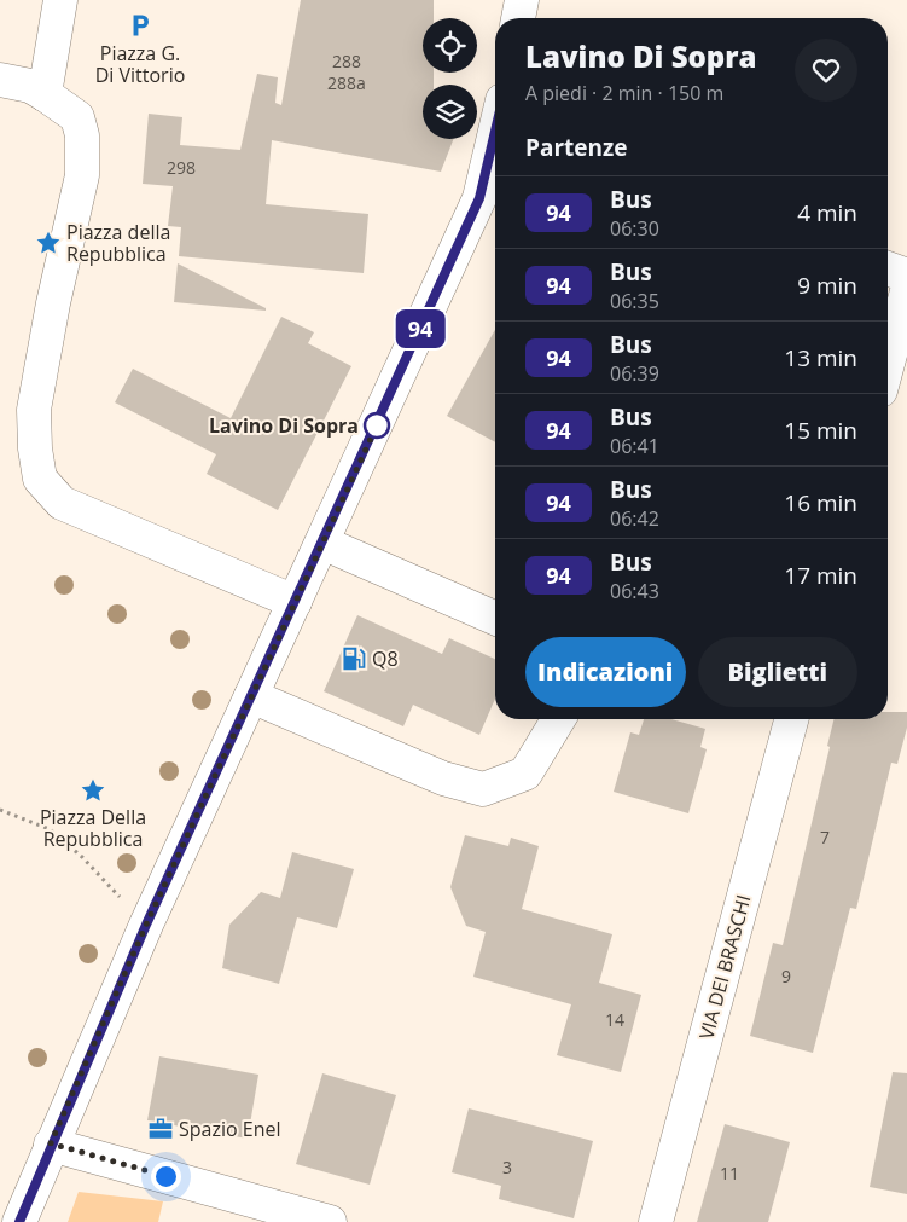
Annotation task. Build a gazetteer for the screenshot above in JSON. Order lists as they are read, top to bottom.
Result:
{
  "streets": {
    "street": ["VIA DEI BRASCHI"]
  },
  "places": {
    "parking": ["Piazza G. Di Vittorio"],
    "place": ["Piazza della Repubblica", "Piazza Della Repubblica"],
    "other": ["Lavino Di Sopra"],
    "fuel station": ["Q8"],
    "office": ["Spazio Enel"]
  },
  "lines": ["bus line 94"],
  "house_numbers": [
    "288",
    "288a",
    "298",
    "7",
    "9",
    "14",
    "3",
    "11"
  ],
  "page": {
    "on_map": "94",
    "heading": [
      ["Lavino Di Sopra", "A piedi · 2 min · 150 m"],
      "Partenze"
    ],
    "list": [
      {
        "mark": "94",
        "name": "Bus",
        "note": "06:30",
        "value": "4 min"
      },
      {
        "mark": "94",
        "name": "Bus",
        "note": "06:35",
        "value": "9 min"
      },
      {
        "mark": "94",
        "name": "Bus",
        "note": "06:39",
        "value": "13 min"
      },
      {
        "mark": "94",
        "name": "Bus",
        "note": "06:41",
        "value": "15 min"
      },
      {
        "mark": "94",
        "name": "Bus",
        "note": "06:42",
        "value": "16 min"
      },
      {
        "mark": "94",
        "name": "Bus",
        "note": "06:43",
        "value": "17 min"
      }
    ],
    "buttons": ["Indicazioni", "Biglietti"]
  }
}
